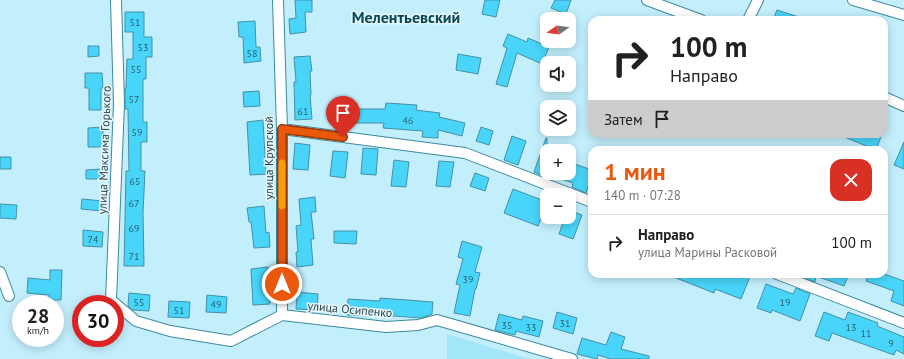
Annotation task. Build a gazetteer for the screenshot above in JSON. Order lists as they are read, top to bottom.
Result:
{
  "streets": {
    "street": ["улица Максима Горького", "улица Крупской", "улица Осипенко"]
  },
  "crossings": [
    ["улица Максима Горького", "улица Крупской"],
    ["улица Максима Горького", "улица Осипенко"],
    ["улица Крупской", "улица Осипенко"]
  ],
  "districts": ["Мелентьевский"],
  "house_numbers": [
    "51",
    "53",
    "58",
    "55",
    "57",
    "61",
    "46",
    "59",
    "65",
    "67",
    "69",
    "74",
    "71",
    "39",
    "55",
    "19",
    "49",
    "51",
    "31",
    "35",
    "33",
    "13",
    "11",
    "9"
  ],
  "north": "left",
  "page": {
    "map_buttons": ["+", "−"],
    "turn": ["100 m", "Направо"],
    "then": "Затем",
    "heading": ["1 мин", "140 m · 07:28"],
    "list": [
      {
        "name": "Направо",
        "note": "улица Марины Расковой",
        "value": "100 m"
      }
    ],
    "speed": "28 km/h",
    "limit": "30"
  }
}
